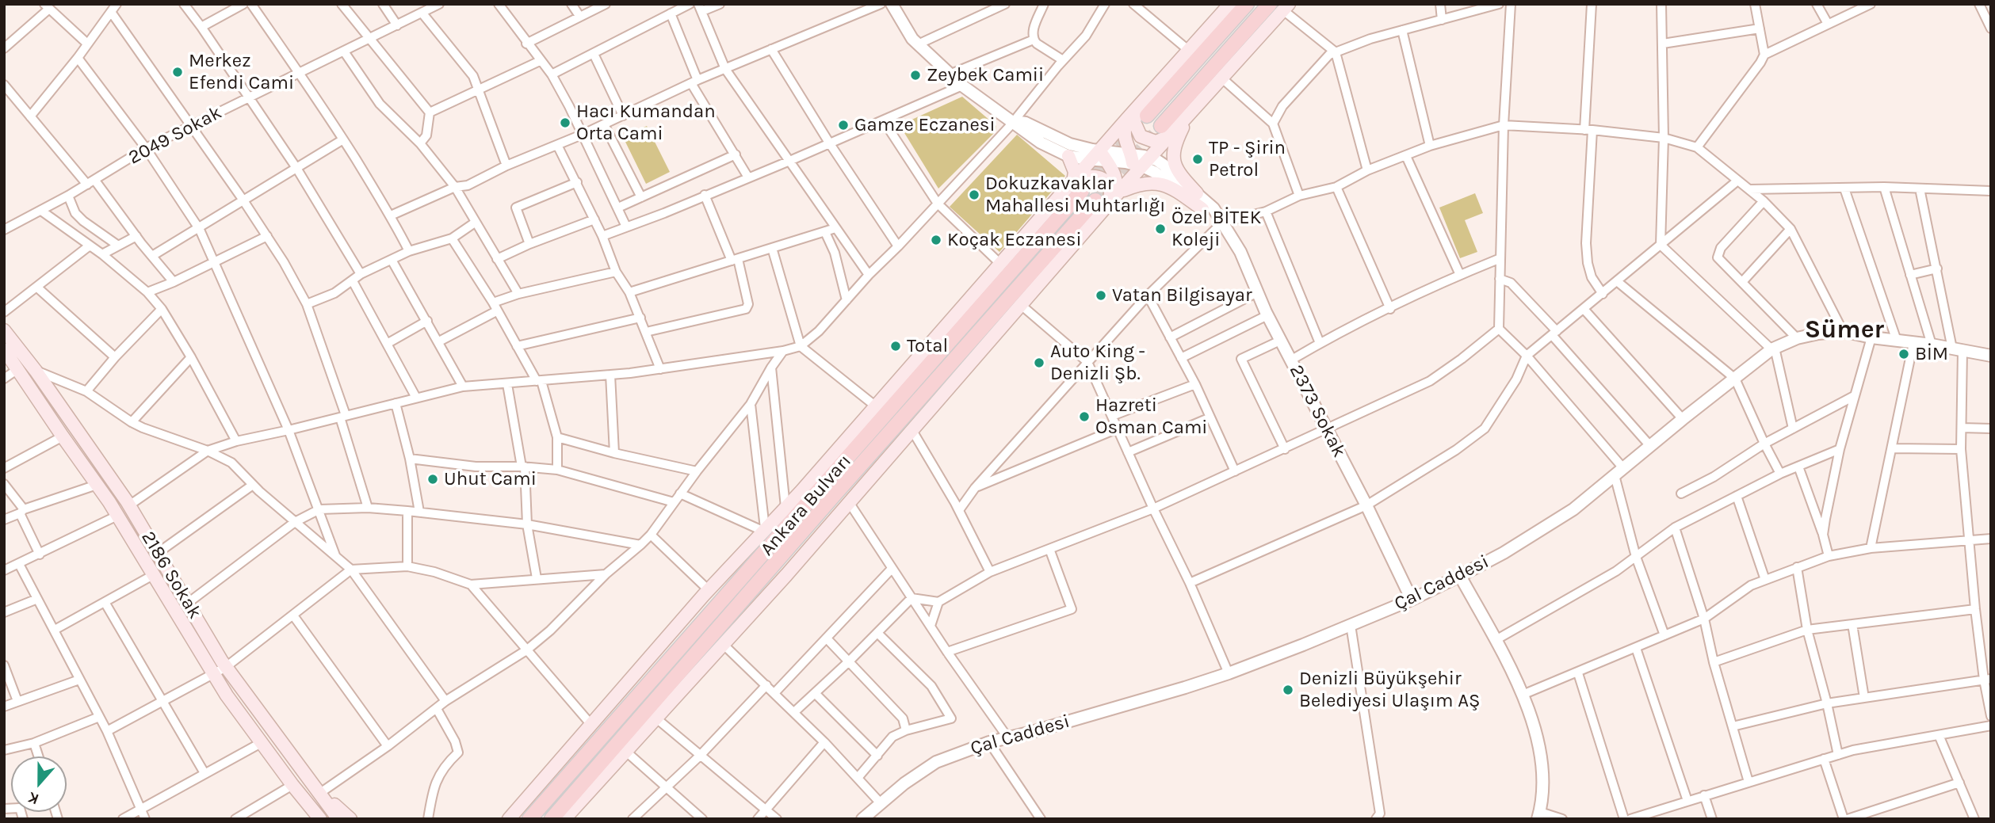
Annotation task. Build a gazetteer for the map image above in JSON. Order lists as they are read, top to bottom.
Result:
{
  "streets": {
    "main road": ["Ankara Bulvarı", "2186 Sokak"],
    "street": ["2049 Sokak", "2373 Sokak", "Çal Caddesi"]
  },
  "crossings": [
    ["2373 Sokak", "Çal Caddesi"]
  ],
  "districts": ["Sümer"],
  "places": [
    "Merkez Efendi Cami",
    "Zeybek Camii",
    "Hacı Kumandan Orta Cami",
    "Gamze Eczanesi",
    "TP - Şirin Petrol",
    "Dokuzkavaklar Mahallesi Muhtarlığı",
    "Özel BİTEK Koleji",
    "Koçak Eczanesi",
    "Vatan Bilgisayar",
    "Total",
    "BİM",
    "Auto King - Denizli Şb.",
    "Hazreti Osman Cami",
    "Uhut Cami",
    "Denizli Büyükşehir Belediyesi Ulaşım AŞ"
  ],
  "north": "bottom"
}
